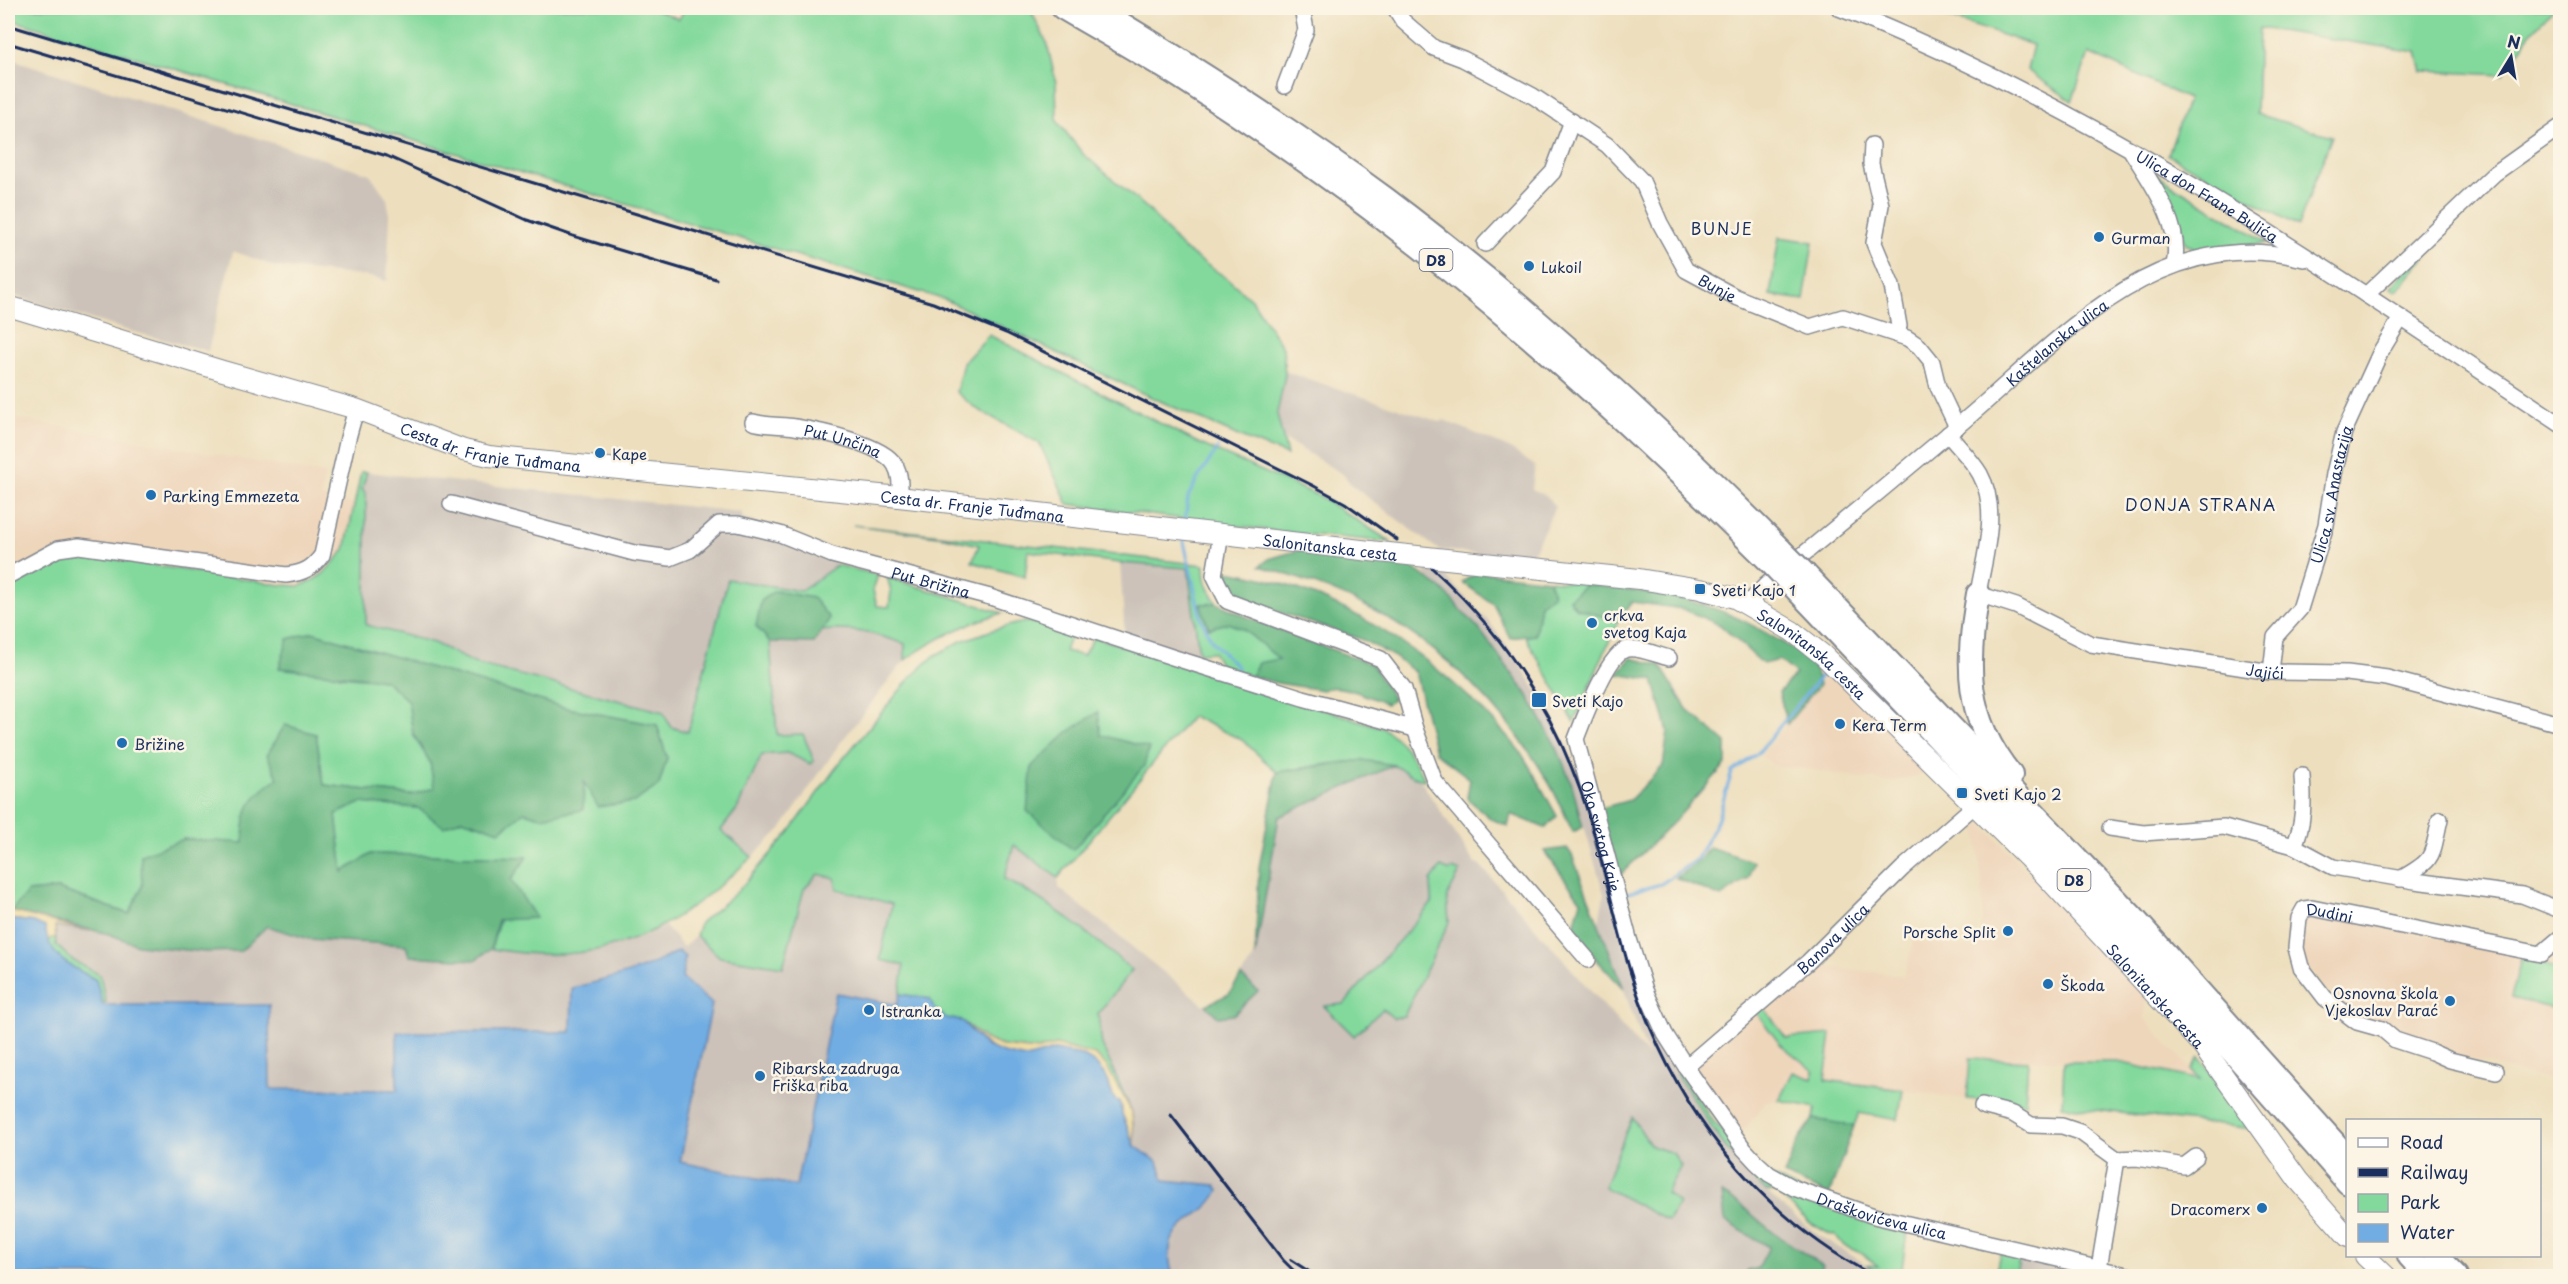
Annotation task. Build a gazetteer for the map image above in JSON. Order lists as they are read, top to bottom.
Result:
{
  "streets": {
    "highway": ["D8"],
    "main road": ["Cesta dr. Franje Tuđmana", "Salonitanska cesta"],
    "street": [
      "Ulica don Frane Bulića",
      "Bunje",
      "Kaštelanska ulica",
      "Put Unčina",
      "Ulica sv. Anastazija",
      "Put Brižina",
      "Jajići",
      "Oko svetog Kaje",
      "Dudini",
      "Banova ulica",
      "Draškovićeva ulica"
    ]
  },
  "crossings": [
    ["Ulica don Frane Bulića", "Kaštelanska ulica"],
    ["Ulica don Frane Bulića", "Ulica sv. Anastazija"],
    ["Bunje", "Kaštelanska ulica"],
    ["Kaštelanska ulica", "Salonitanska cesta"],
    ["Put Unčina", "Cesta dr. Franje Tuđmana"],
    ["Cesta dr. Franje Tuđmana", "Salonitanska cesta"],
    ["Ulica sv. Anastazija", "Jajići"],
    ["Salonitanska cesta", "Banova ulica"],
    ["Oko svetog Kaje", "Banova ulica"],
    ["Oko svetog Kaje", "Draškovićeva ulica"],
    ["Banova ulica", "Draškovićeva ulica"]
  ],
  "districts": ["BUNJE", "DONJA STRANA"],
  "places": {
    "other": [
      "Gurman",
      "Lukoil",
      "Kape",
      "Parking Emmezeta",
      "crkva svetog Kaja",
      "Kera Term",
      "Brižine",
      "Porsche Split",
      "Škoda",
      "Osnovna škola Vjekoslav Parać",
      "Istranka",
      "Ribarska zadruga Friška riba",
      "Dracomerx"
    ],
    "transit": ["Sveti Kajo 1", "Sveti Kajo", "Sveti Kajo 2"]
  },
  "legend": [
    "Road",
    "Railway",
    "Park",
    "Water"
  ],
  "north": "top"
}
